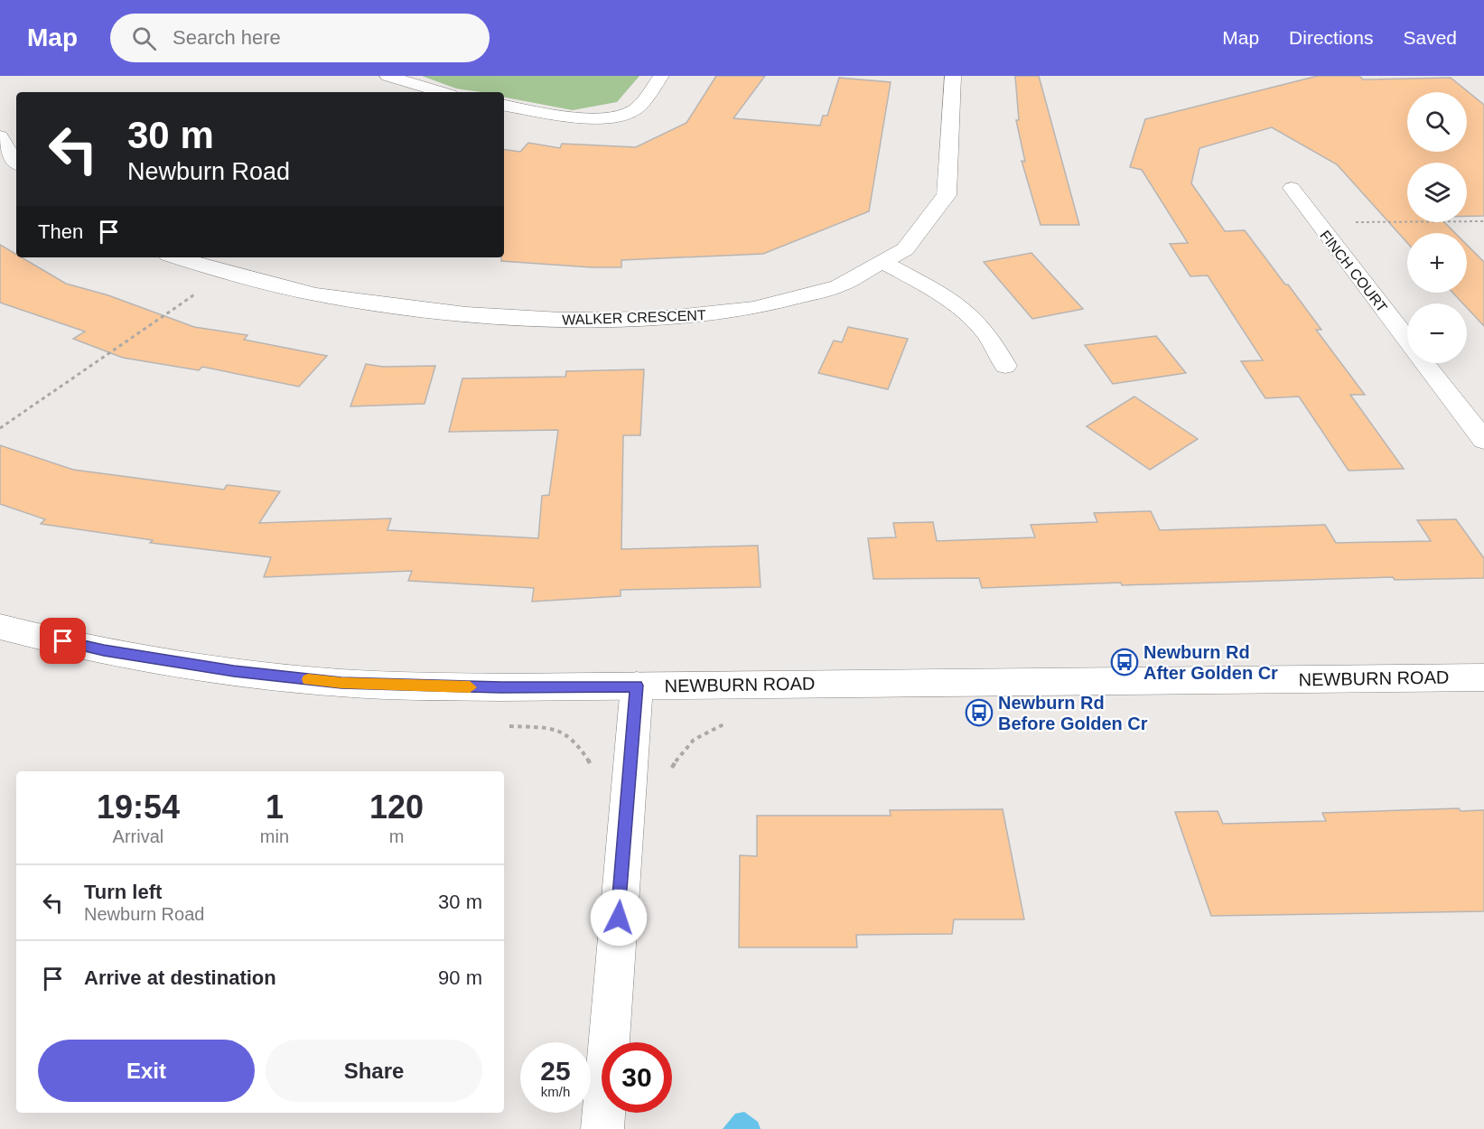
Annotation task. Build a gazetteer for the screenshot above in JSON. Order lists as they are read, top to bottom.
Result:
{
  "streets": {
    "street": ["FINCH COURT", "WALKER CRESCENT", "NEWBURN ROAD"]
  },
  "places": {
    "bus stop": ["Newburn Rd After Golden Cr", "Newburn Rd Before Golden Cr"]
  },
  "page": {
    "header": "Map",
    "search": "Search here",
    "nav": ["Map", "Directions", "Saved"],
    "map_buttons": ["+", "−"],
    "turn": ["30 m", "Newburn Road"],
    "then": "Then",
    "eta": [
      "19:54",
      "Arrival",
      "1",
      "min",
      "120",
      "m"
    ],
    "list": [
      {
        "name": "Turn left",
        "note": "Newburn Road",
        "value": "30 m"
      },
      {
        "name": "Arrive at destination",
        "value": "90 m"
      }
    ],
    "buttons": ["Exit", "Share"],
    "speed": "25 km/h",
    "limit": "30"
  }
}
